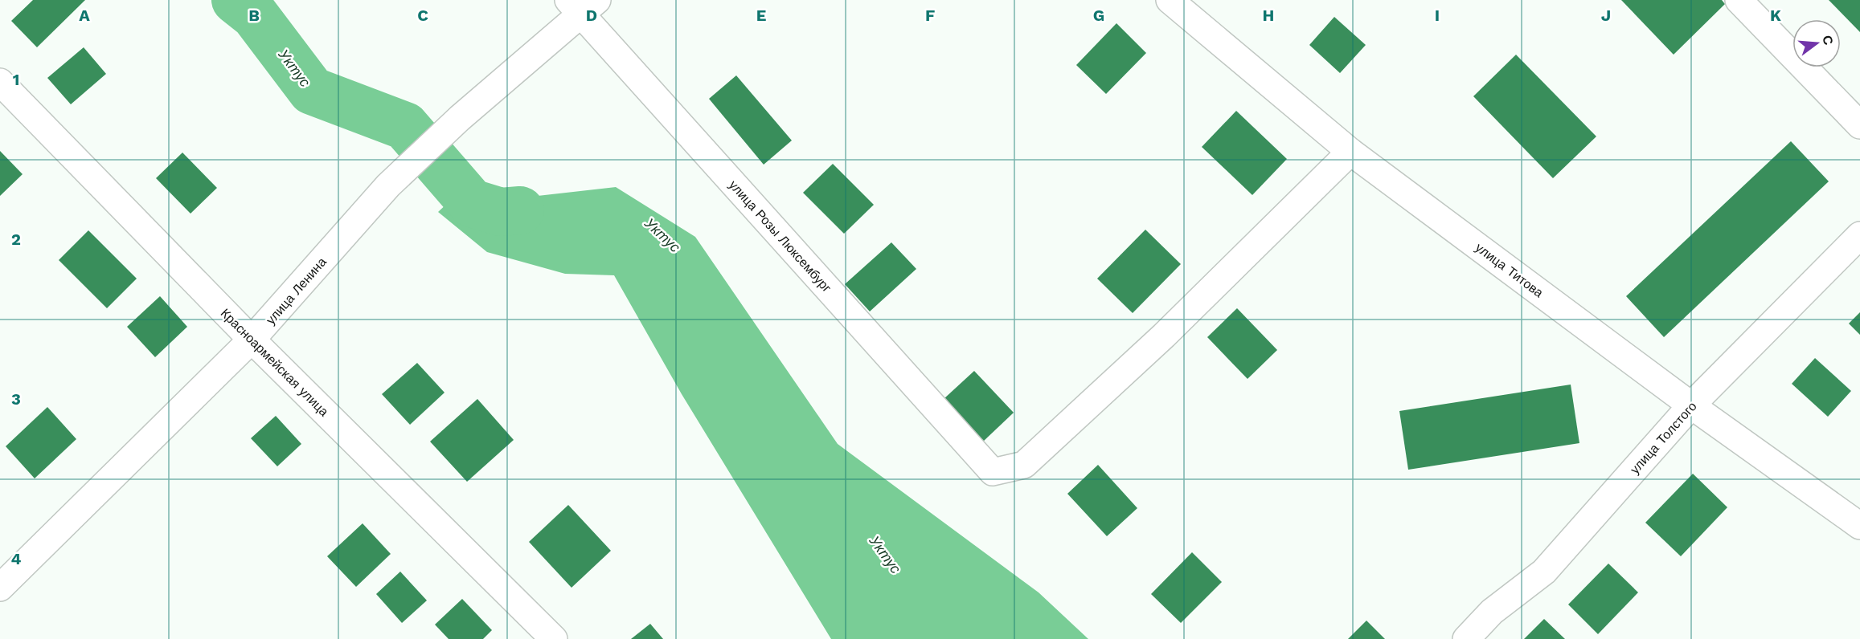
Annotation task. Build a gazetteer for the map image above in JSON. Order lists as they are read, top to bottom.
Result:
{
  "streets": {
    "street": [
      "улица Розы Люксембург",
      "улица Титова",
      "улица Ленина",
      "Красноармейская улица",
      "улица Толстого"
    ]
  },
  "crossings": [
    ["улица Розы Люксембург", "улица Титова"],
    ["улица Розы Люксембург", "улица Ленина"],
    ["улица Титова", "улица Толстого"],
    ["улица Ленина", "Красноармейская улица"]
  ],
  "water": ["Уктус"],
  "north": "right",
  "grid": {
    "columns": [
      "A",
      "B",
      "C",
      "D",
      "E",
      "F",
      "G",
      "H",
      "I",
      "J",
      "K"
    ],
    "rows": [
      "1",
      "2",
      "3",
      "4"
    ]
  }
}
